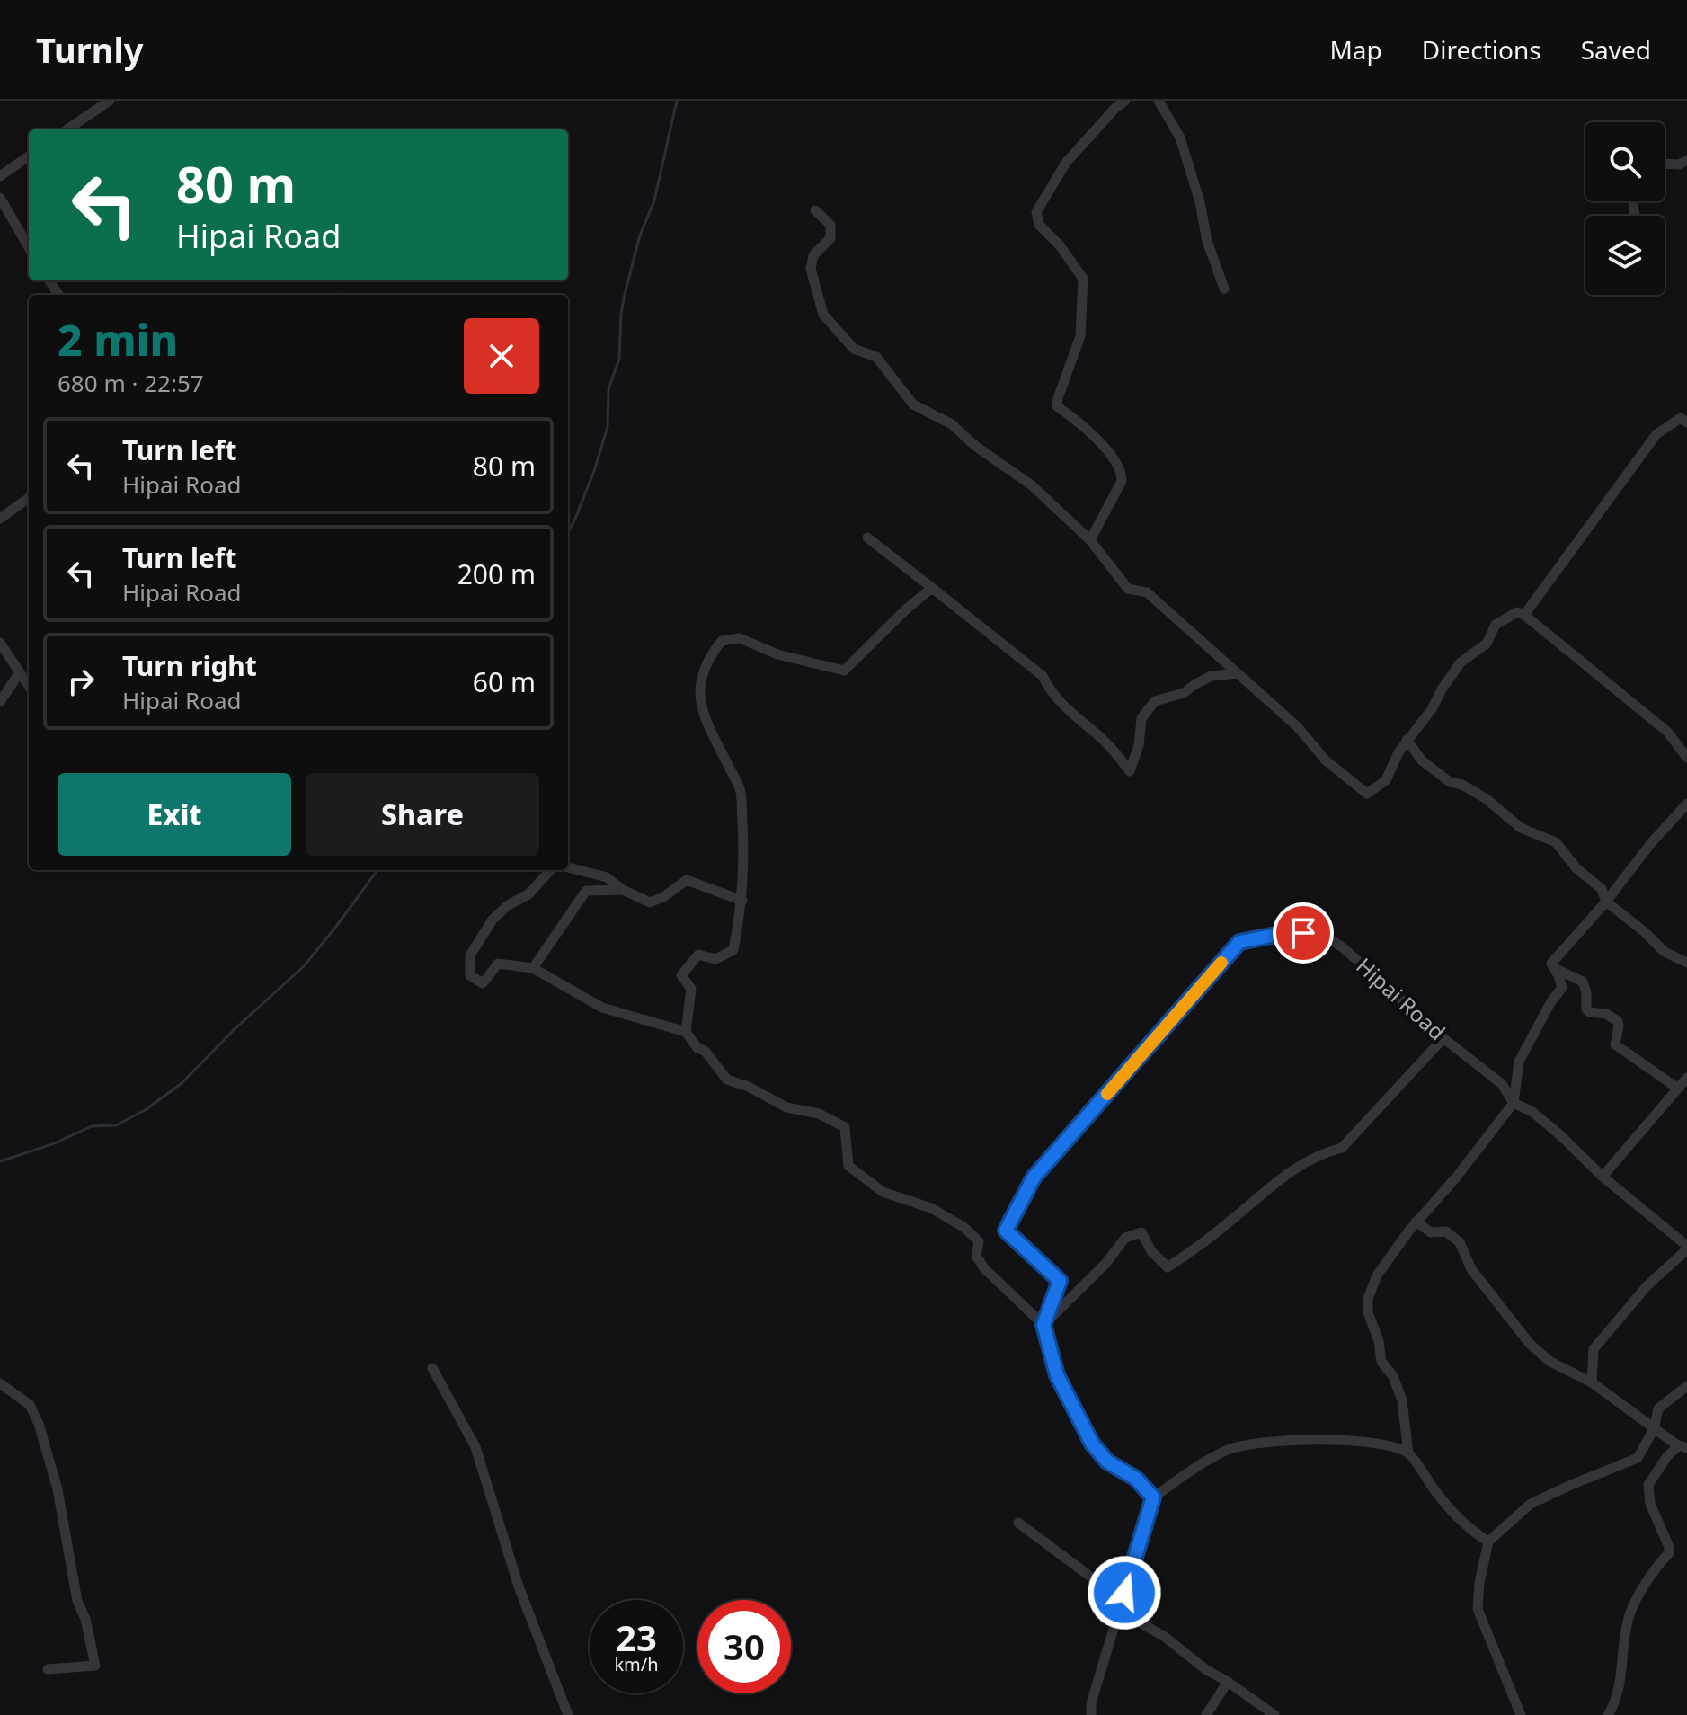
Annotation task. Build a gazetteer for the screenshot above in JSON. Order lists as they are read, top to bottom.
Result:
{
  "streets": {
    "street": ["Hipai Road"]
  },
  "page": {
    "header": "Turnly",
    "nav": ["Map", "Directions", "Saved"],
    "turn": ["80 m", "Hipai Road"],
    "heading": ["2 min", "680 m · 22:57"],
    "list": [
      {
        "name": "Turn left",
        "note": "Hipai Road",
        "value": "80 m"
      },
      {
        "name": "Turn left",
        "note": "Hipai Road",
        "value": "200 m"
      },
      {
        "name": "Turn right",
        "note": "Hipai Road",
        "value": "60 m"
      }
    ],
    "buttons": ["Exit", "Share"],
    "speed": "23 km/h",
    "limit": "30"
  }
}
